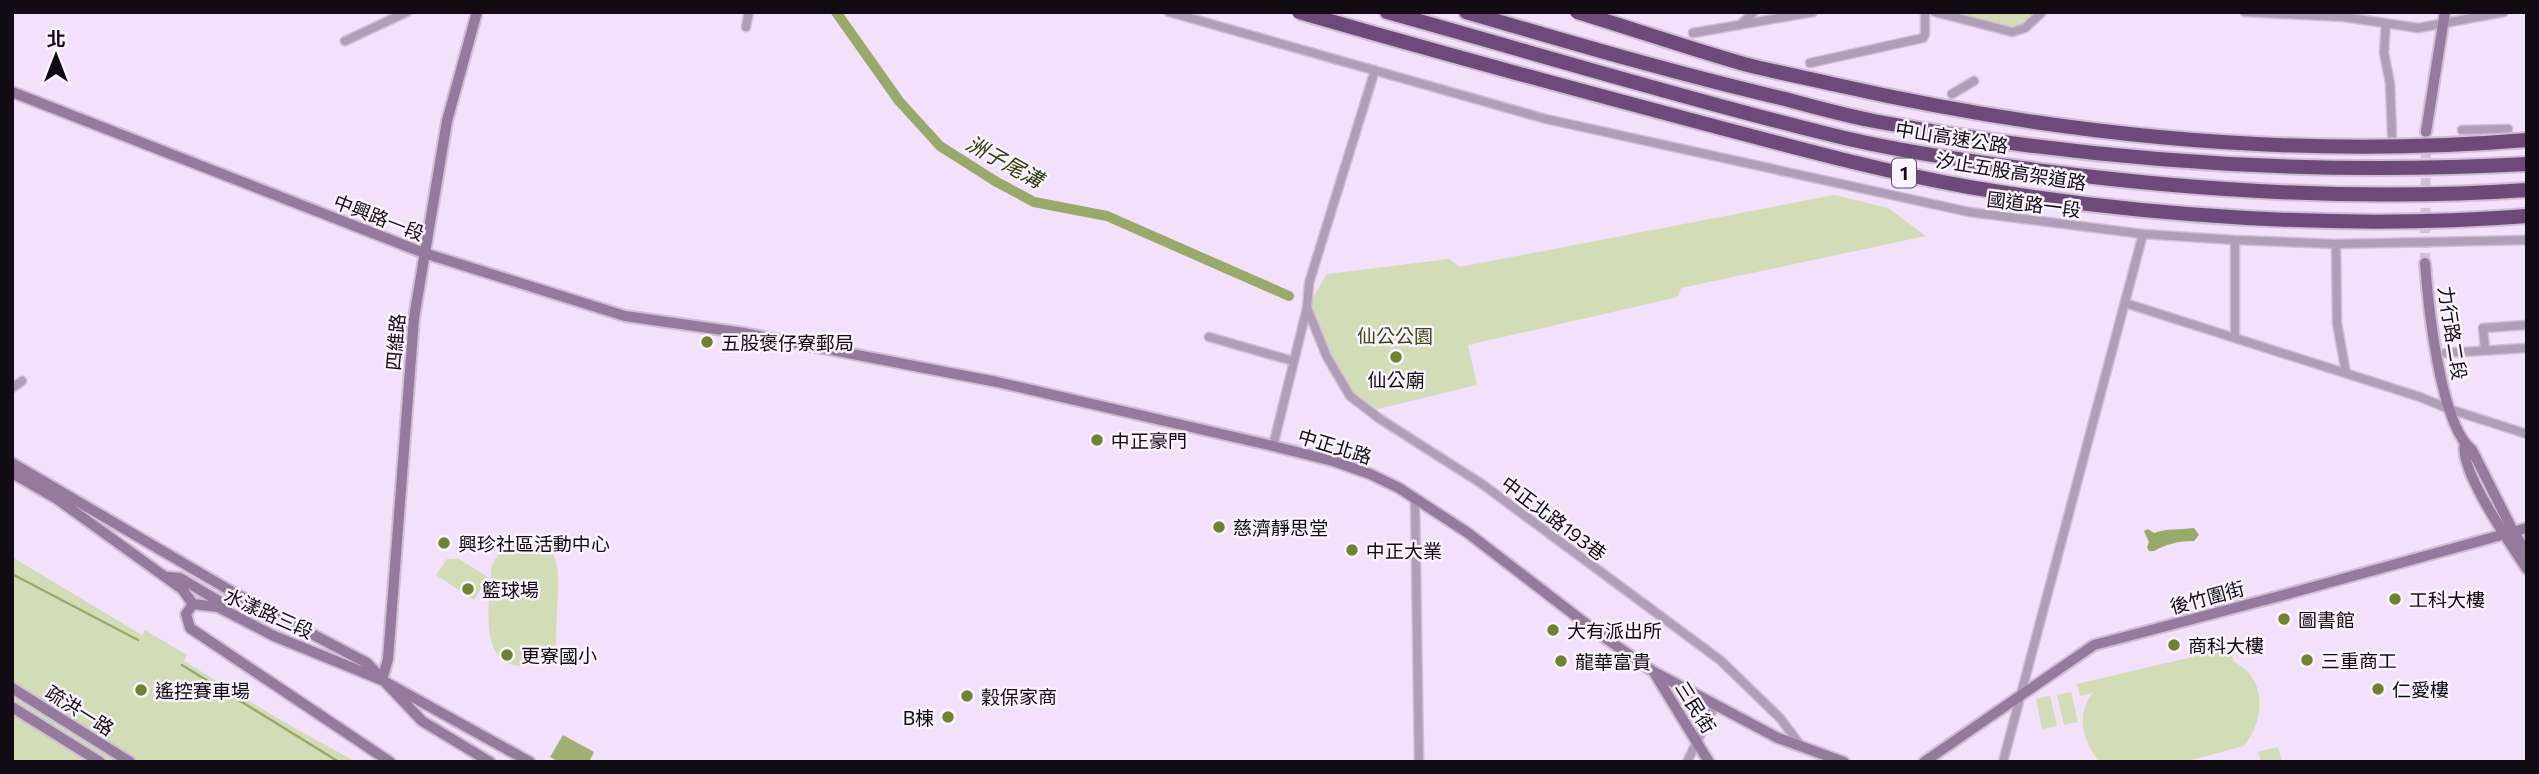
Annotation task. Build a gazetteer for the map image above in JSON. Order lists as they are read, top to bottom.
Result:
{
  "streets": {
    "highway": ["中山高速公路", "汐止五股高架道路", "1"],
    "street": [
      "國道路一段",
      "中興路一段",
      "力行路二段",
      "四維路",
      "中正北路",
      "中正北路193巷",
      "後竹圍街",
      "水漾路三段",
      "三民街",
      "疏洪一路"
    ]
  },
  "crossings": [
    ["中興路一段", "四維路"],
    ["中興路一段", "中正北路"],
    ["力行路二段", "後竹圍街"],
    ["四維路", "水漾路三段"],
    ["中正北路", "中正北路193巷"],
    ["中正北路", "三民街"]
  ],
  "water": ["洲子尾溝"],
  "parks": ["仙公公園"],
  "places": [
    "五股褒仔寮郵局",
    "仙公廟",
    "中正豪門",
    "慈濟靜思堂",
    "興珍社區活動中心",
    "中正大業",
    "籃球場",
    "工科大樓",
    "圖書館",
    "大有派出所",
    "商科大樓",
    "更寮國小",
    "三重商工",
    "龍華富貴",
    "仁愛樓",
    "遙控賽車場",
    "穀保家商",
    "B棟"
  ],
  "north": "top"
}
